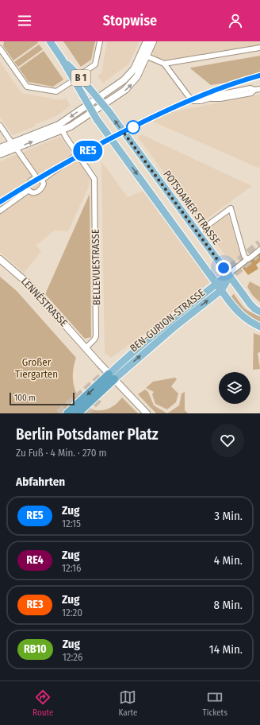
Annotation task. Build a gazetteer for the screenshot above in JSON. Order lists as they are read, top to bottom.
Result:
{
  "streets": {
    "main road": [
      "B 1",
      "POTSDAMER STRASSE",
      "LENNÉSTRASSE",
      "BEN-GURION-STRASSE"
    ],
    "street": ["BELLEVUESTRASSE"]
  },
  "crossings": [
    ["B 1", "POTSDAMER STRASSE"],
    ["B 1", "BEN-GURION-STRASSE"],
    ["POTSDAMER STRASSE", "BEN-GURION-STRASSE"],
    ["BELLEVUESTRASSE", "LENNÉSTRASSE"],
    ["LENNÉSTRASSE", "BEN-GURION-STRASSE"]
  ],
  "parks": ["Großer Tiergarten"],
  "scale_bar": "100 m",
  "page": {
    "header": "Stopwise",
    "on_map": "RE5",
    "scale": "100 m",
    "heading": [
      ["Berlin Potsdamer Platz", "Zu Fuß · 4 Min. · 270 m"],
      "Abfahrten"
    ],
    "list": [
      {
        "mark": "RE5",
        "name": "Zug",
        "note": "12:15",
        "value": "3 Min."
      },
      {
        "mark": "RE4",
        "name": "Zug",
        "note": "12:16",
        "value": "4 Min."
      },
      {
        "mark": "RE3",
        "name": "Zug",
        "note": "12:20",
        "value": "8 Min."
      },
      {
        "mark": "RB10",
        "name": "Zug",
        "note": "12:26",
        "value": "14 Min."
      }
    ],
    "tabs": ["Route", "Karte", "Tickets"]
  }
}
